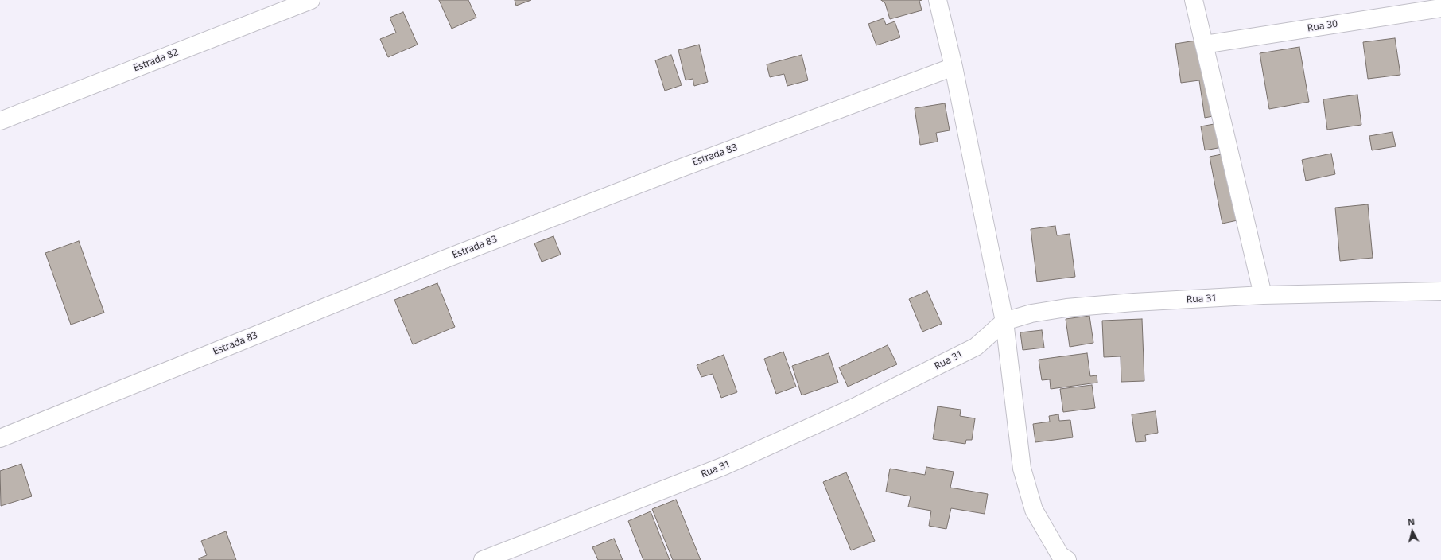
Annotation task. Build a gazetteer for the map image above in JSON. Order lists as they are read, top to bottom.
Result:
{
  "streets": {
    "street": [
      "Rua 30",
      "Estrada 82",
      "Estrada 83",
      "Rua 31"
    ]
  },
  "north": "top"
}
